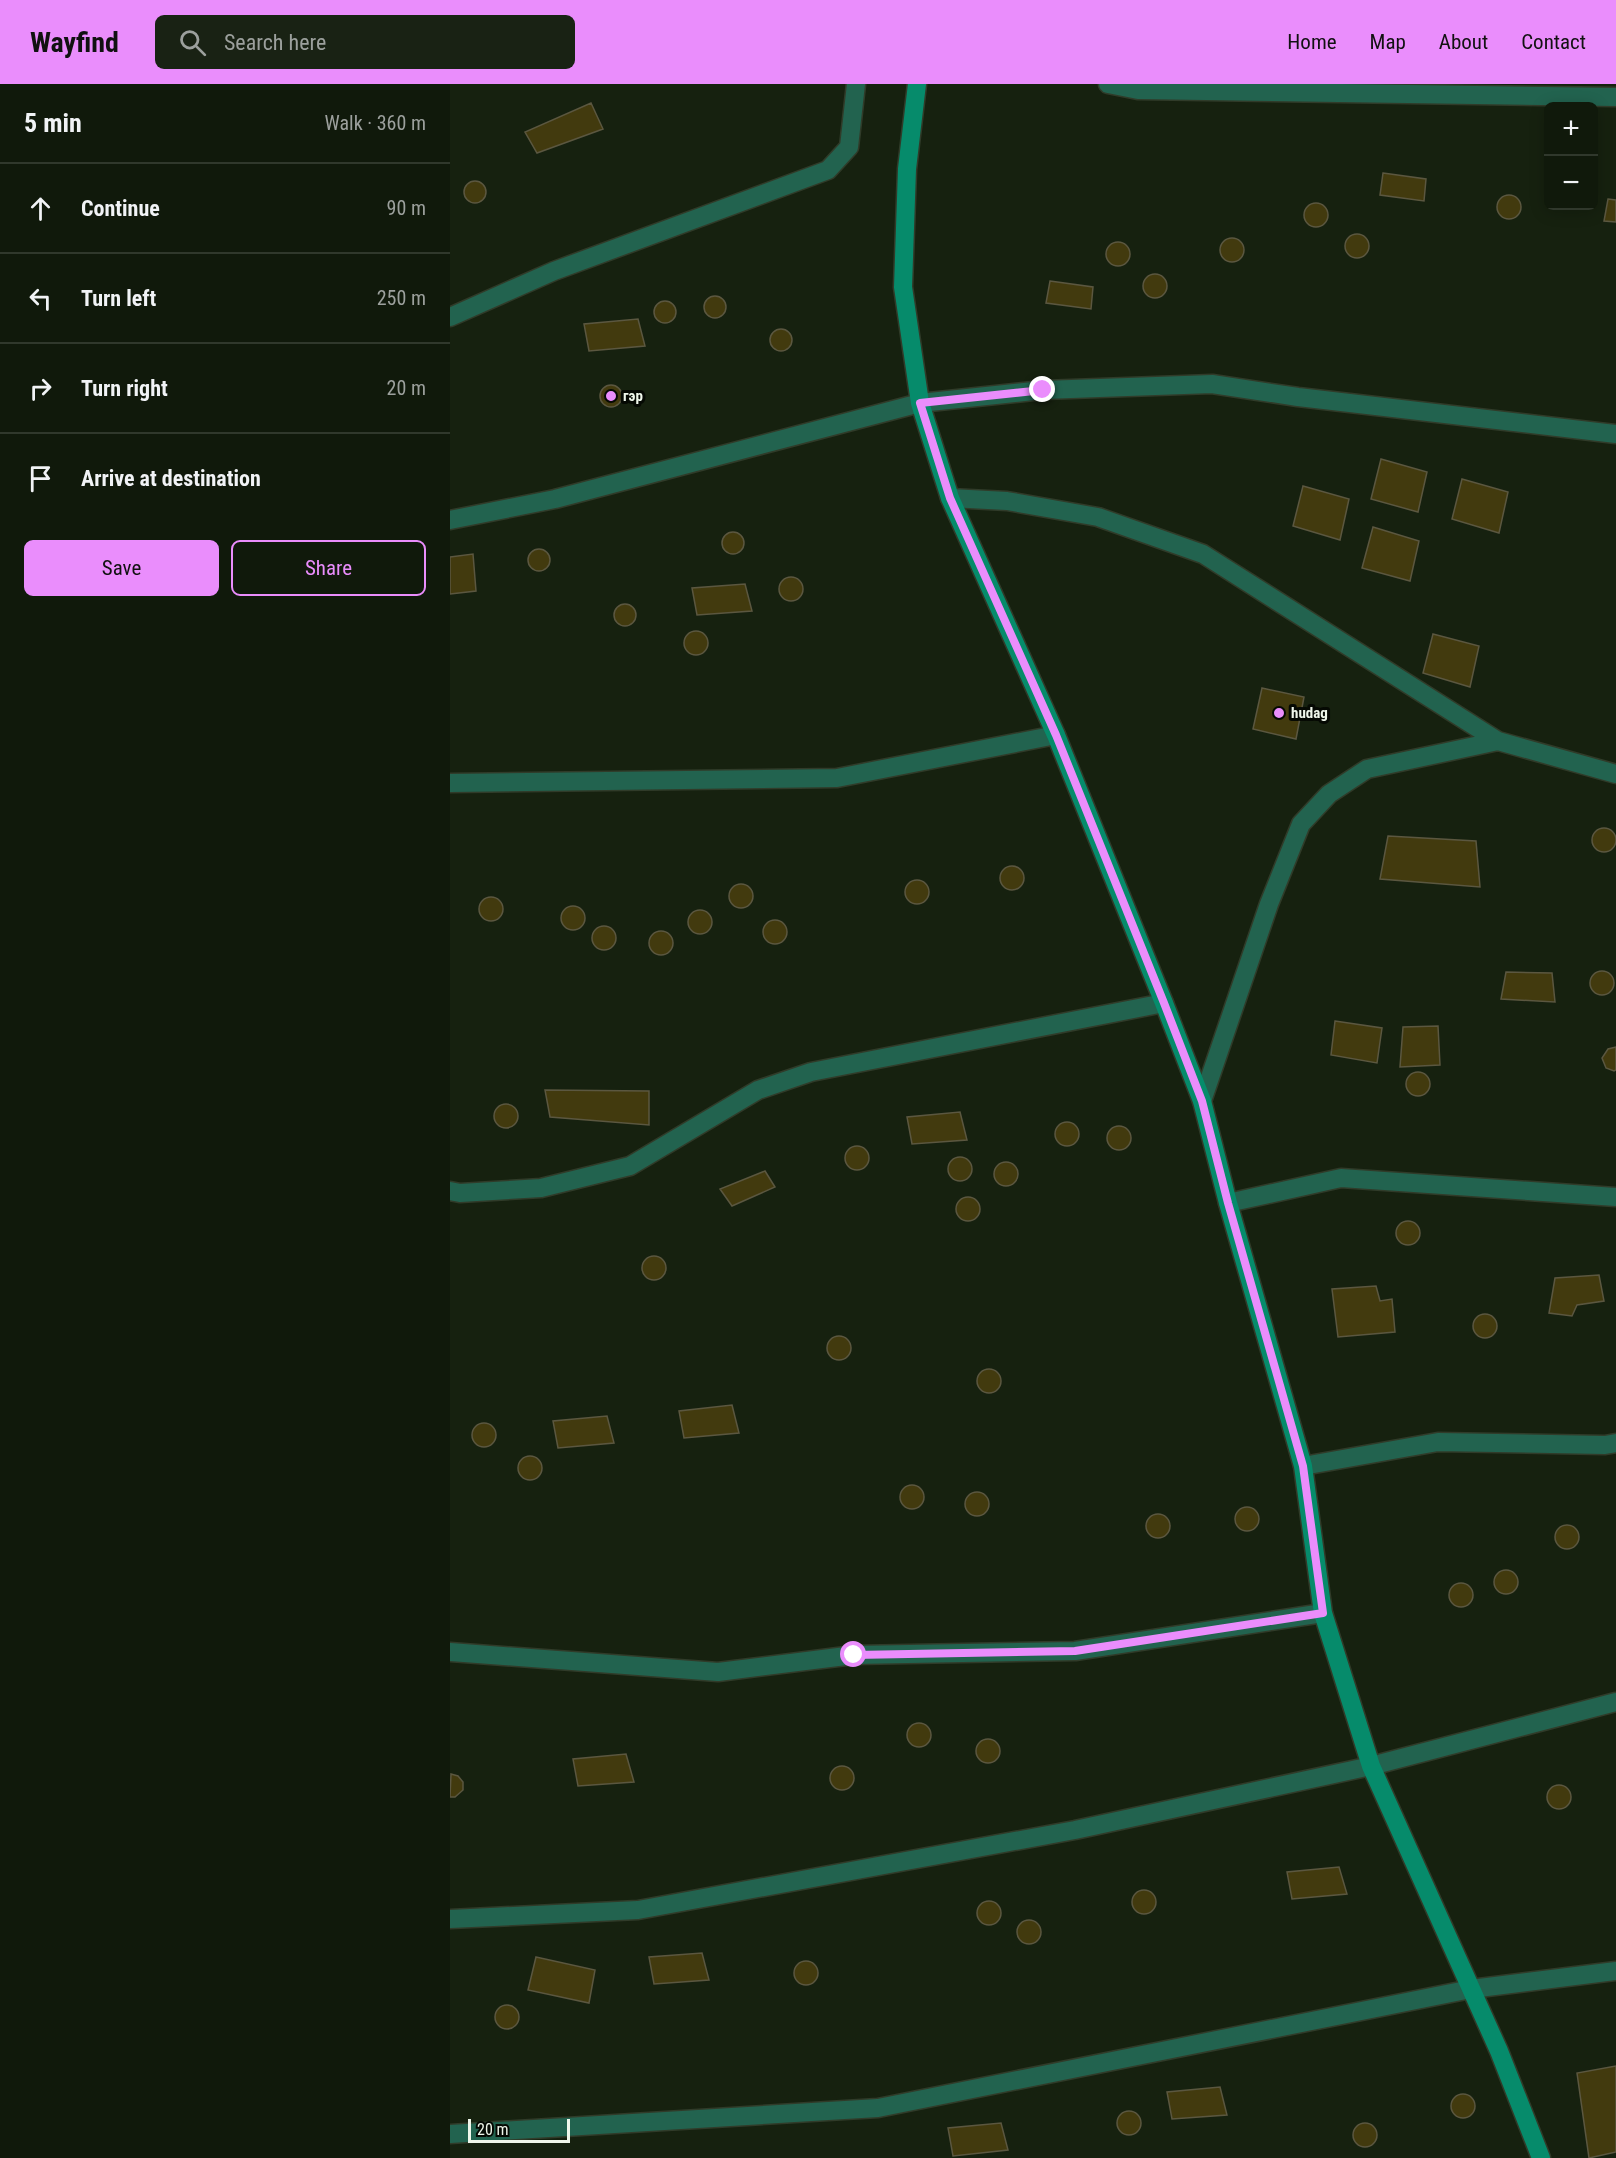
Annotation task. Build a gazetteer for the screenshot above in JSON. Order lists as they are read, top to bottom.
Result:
{
  "places": ["гэр", "hudag"],
  "scale_bar": "20 m",
  "page": {
    "header": "Wayfind",
    "search": "Search here",
    "nav": [
      "Home",
      "Map",
      "About",
      "Contact"
    ],
    "heading": ["5 min", "Walk · 360 m"],
    "map_buttons": ["+", "−"],
    "list": [
      ["Continue", "90 m"],
      ["Turn left", "250 m"],
      ["Turn right", "20 m"],
      "Arrive at destination"
    ],
    "buttons": ["Save", "Share"],
    "scale": "20 m"
  }
}
